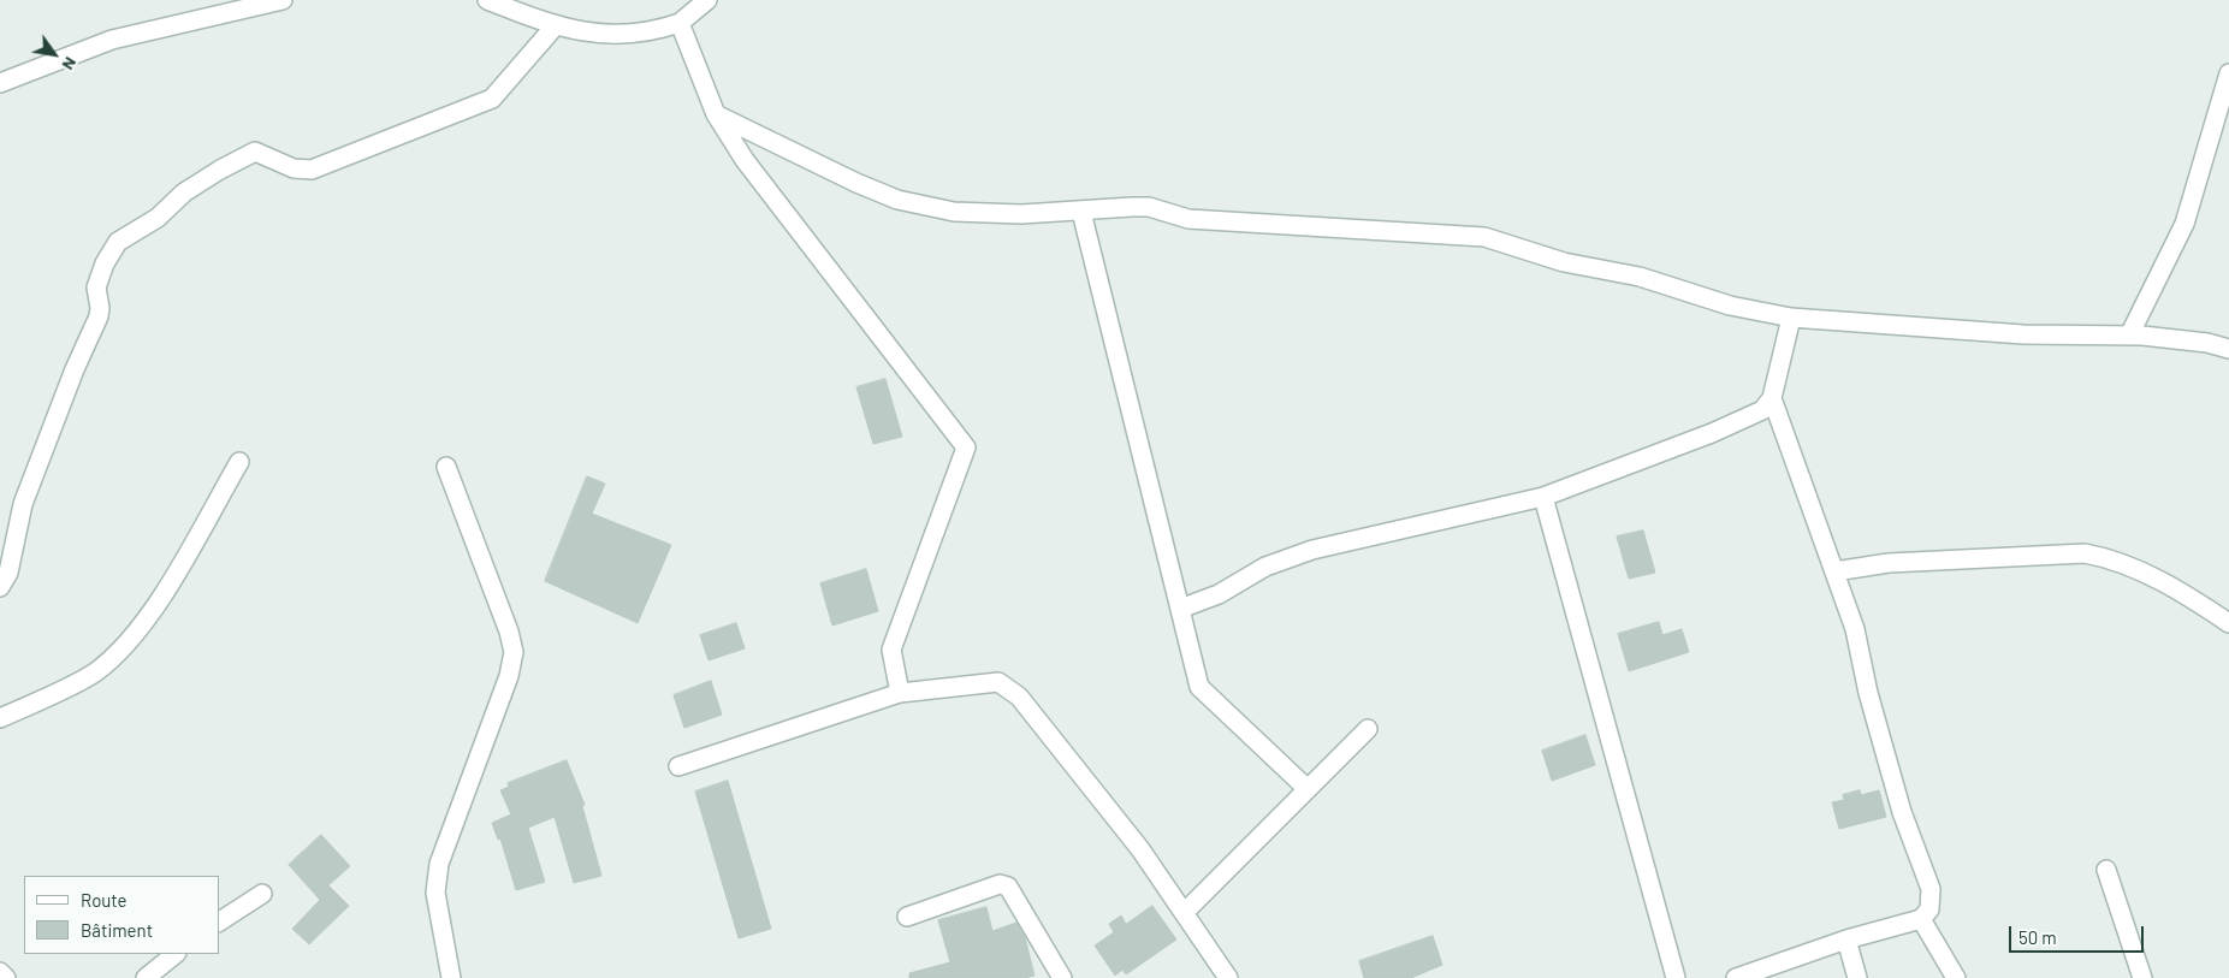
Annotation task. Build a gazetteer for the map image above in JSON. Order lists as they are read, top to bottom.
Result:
{
  "legend": ["Route", "Bâtiment"],
  "scale_bar": "50 m",
  "north": "bottom right"
}
